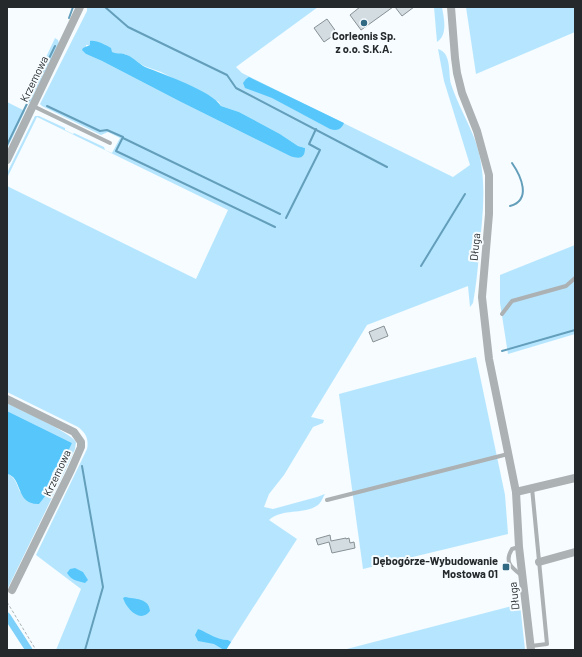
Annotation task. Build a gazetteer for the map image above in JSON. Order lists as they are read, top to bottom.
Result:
{
  "streets": {
    "street": ["Krzemowa", "Długa"]
  },
  "places": {
    "other": ["Corleonis Sp. z o.o. S.K.A."],
    "transit": ["Dębogórze-Wybudowanie Mostowa 01"]
  }
}
